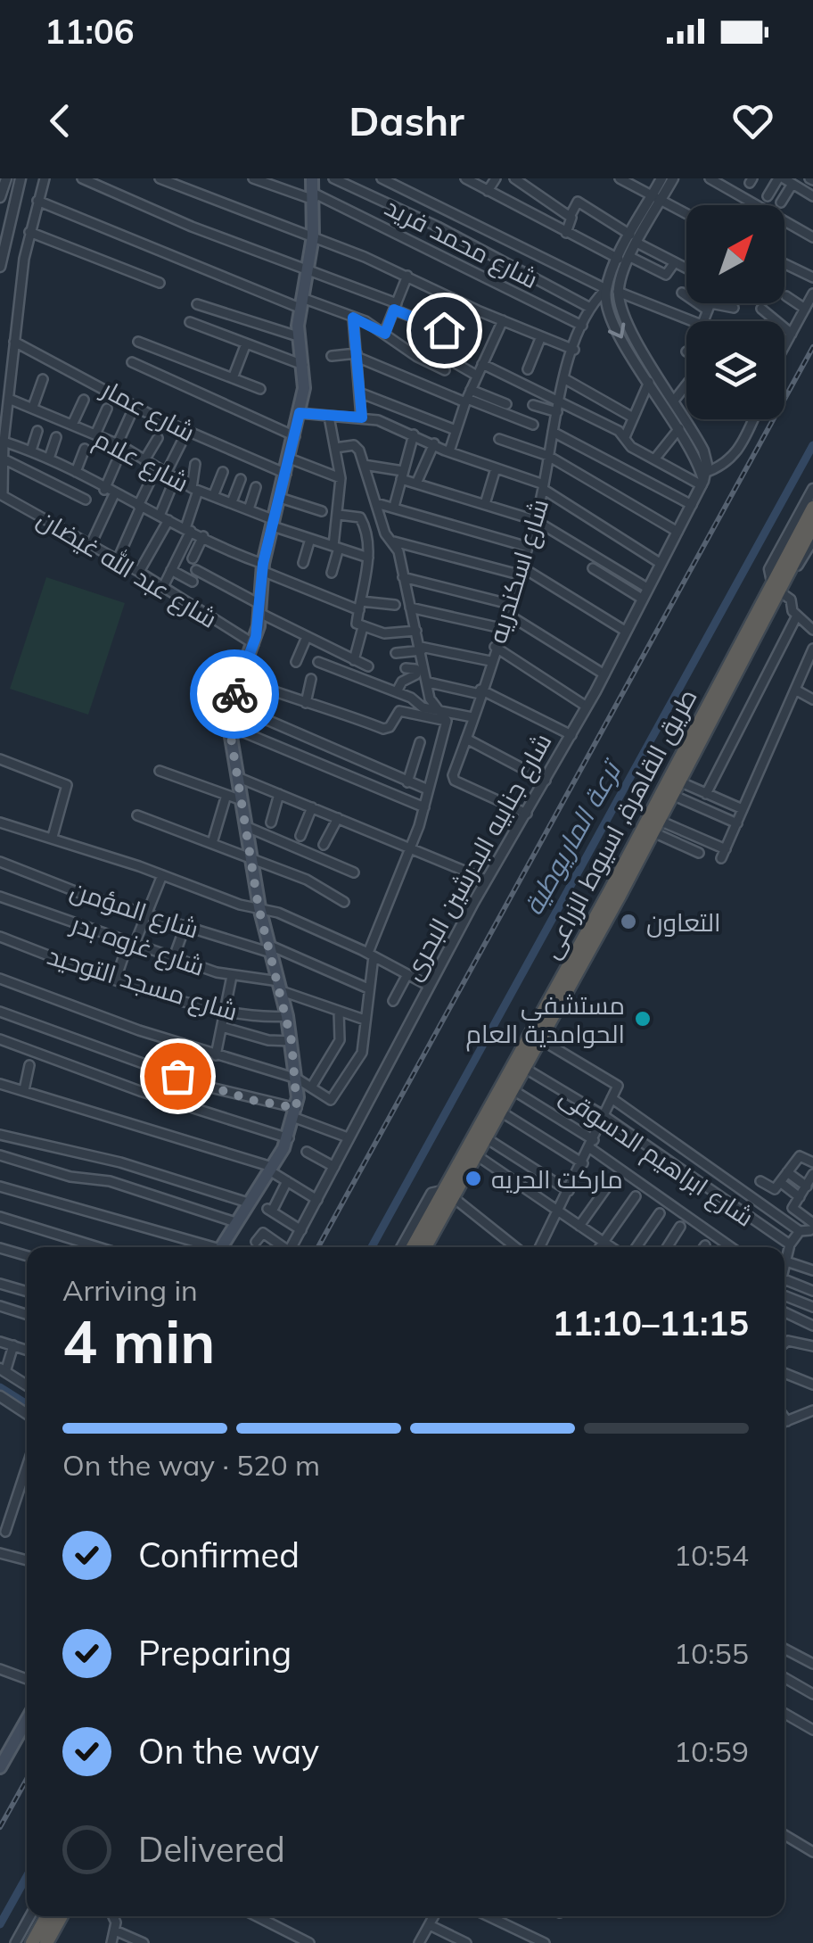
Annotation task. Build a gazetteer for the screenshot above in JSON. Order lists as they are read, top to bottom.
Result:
{
  "streets": {
    "highway": ["طريق القاهرة, اسيوط الزراعى"],
    "street": [
      "شارع محمد فريد",
      "شارع عمار",
      "شارع علام",
      "شارع عبد الله غيضان",
      "شارع اسكندريه",
      "شارع جنابيه البدرشين البحرى",
      "شارع المؤمن",
      "شارع غزوه بدر",
      "شارع مسجد التوحيد",
      "شارع ابراهيم الدسوقى"
    ]
  },
  "crossings": [
    ["شارع محمد فريد", "شارع اسكندريه"],
    ["شارع اسكندريه", "شارع جنابيه البدرشين البحرى"],
    ["طريق القاهرة, اسيوط الزراعى", "شارع ابراهيم الدسوقى"]
  ],
  "water": ["ترعة الماريوطية"],
  "places": ["التعاون", "مستشفى الحوامدية العام", "ماركت الحريه"],
  "north": "top right",
  "page": {
    "status": "11:06",
    "header": "Dashr",
    "heading": ["4 min", "Arriving in", "11:10–11:15"],
    "bar": "On the way · 520 m",
    "list": [
      ["Confirmed", "10:54"],
      ["Preparing", "10:55"],
      ["On the way", "10:59"],
      "Delivered"
    ]
  }
}
